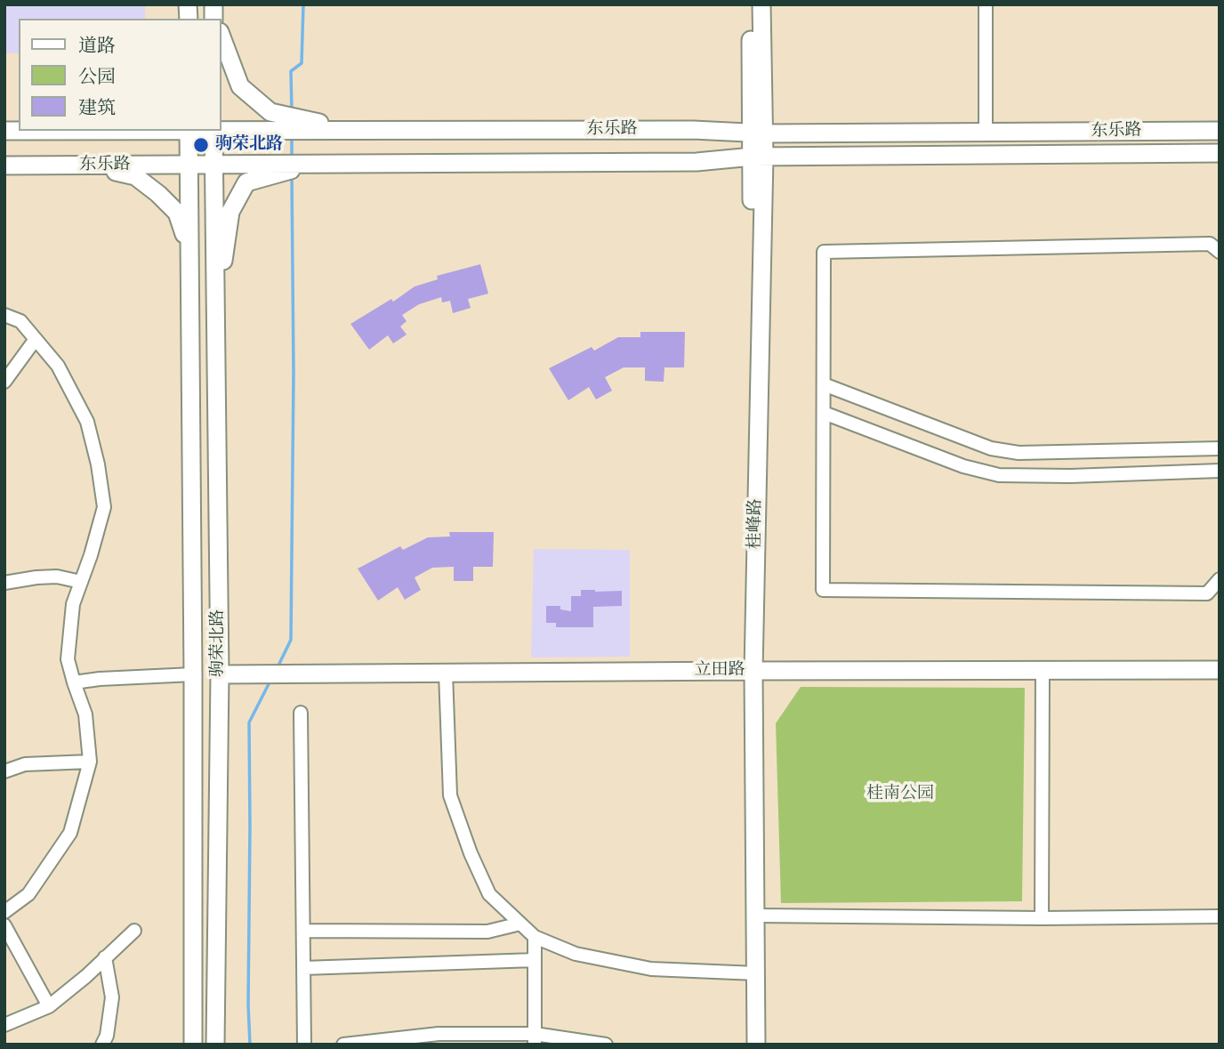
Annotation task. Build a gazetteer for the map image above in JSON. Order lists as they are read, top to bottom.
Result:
{
  "streets": {
    "main road": [
      "东乐路",
      "桂峰路",
      "驹荣北路",
      "立田路"
    ]
  },
  "crossings": [
    ["东乐路", "桂峰路"],
    ["东乐路", "驹荣北路"],
    ["桂峰路", "立田路"],
    ["驹荣北路", "立田路"]
  ],
  "parks": ["桂南公园"],
  "places": ["驹荣北路"],
  "legend": ["道路", "公园", "建筑"]
}
